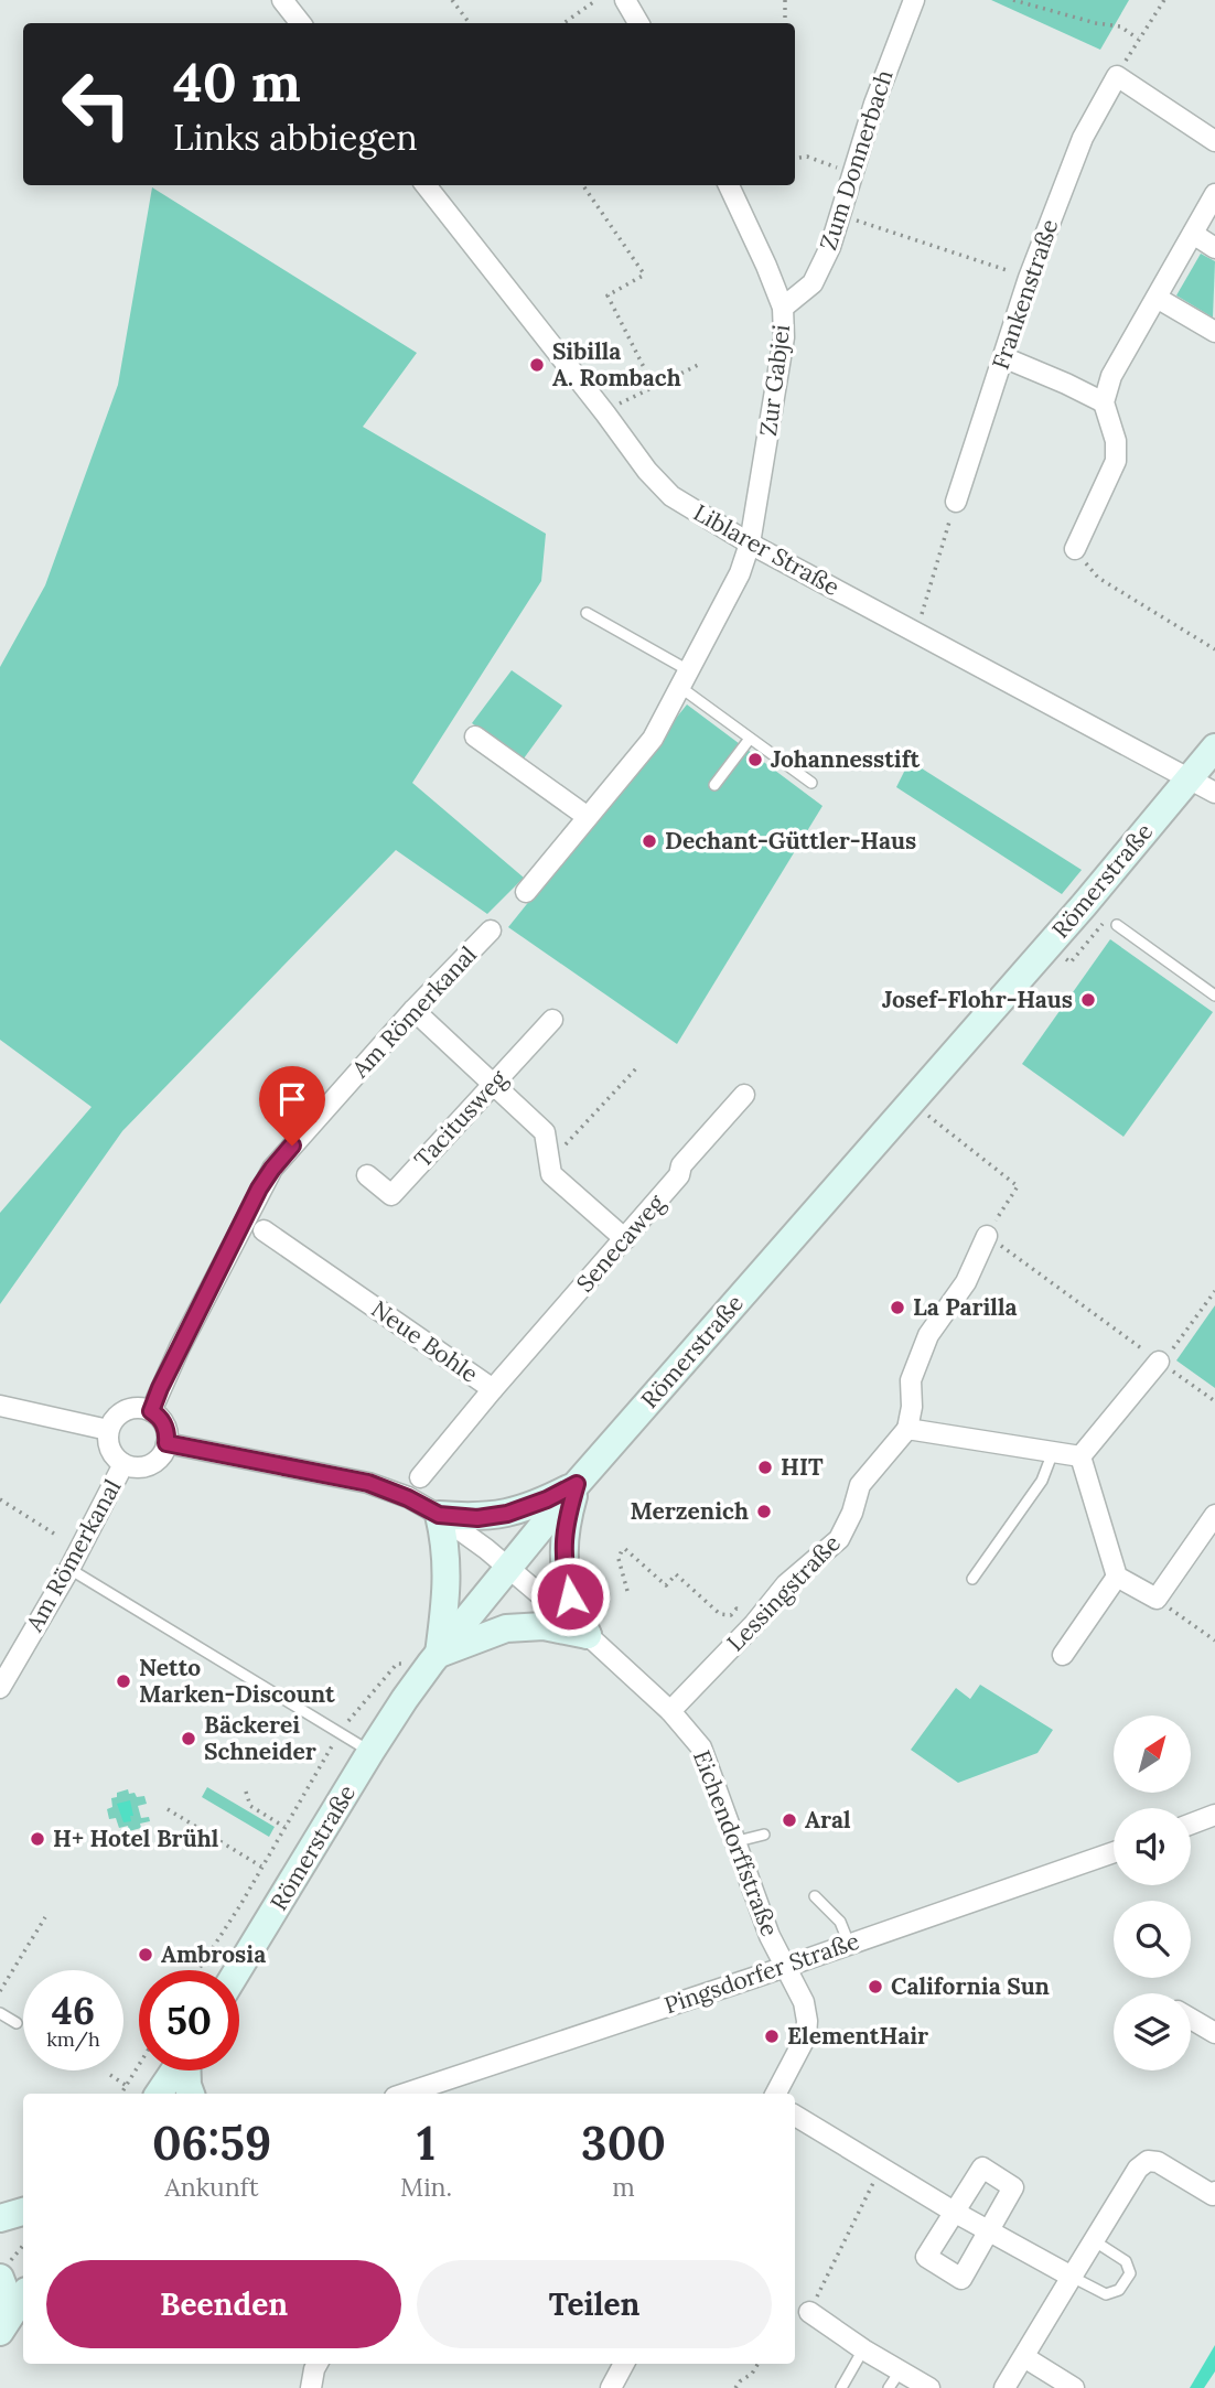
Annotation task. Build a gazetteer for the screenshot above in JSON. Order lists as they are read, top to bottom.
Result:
{
  "streets": {
    "main road": ["Römerstraße"],
    "street": [
      "Zum Donnerbach",
      "Frankenstraße",
      "Zur Gabjei",
      "Liblarer Straße",
      "Am Römerkanal",
      "Tacitusweg",
      "Senecaweg",
      "Neue Bohle",
      "Lessingstraße",
      "Eichendorffstraße",
      "Pingsdorfer Straße"
    ]
  },
  "crossings": [
    ["Zum Donnerbach", "Zur Gabjei"],
    ["Zur Gabjei", "Liblarer Straße"],
    ["Liblarer Straße", "Römerstraße"],
    ["Römerstraße", "Eichendorffstraße"],
    ["Senecaweg", "Neue Bohle"],
    ["Lessingstraße", "Eichendorffstraße"],
    ["Eichendorffstraße", "Pingsdorfer Straße"]
  ],
  "places": [
    "Sibilla A. Rombach",
    "Johannesstift",
    "Dechant-Güttler-Haus",
    "Josef-Flohr-Haus",
    "La Parilla",
    "HIT",
    "Merzenich",
    "Netto Marken-Discount",
    "Bäckerei Schneider",
    "Aral",
    "H+ Hotel Brühl",
    "Ambrosia",
    "California Sun",
    "ElementHair"
  ],
  "north": "top right",
  "page": {
    "turn": ["40 m", "Links abbiegen"],
    "speed": "46 km/h",
    "limit": "50",
    "eta": [
      "06:59",
      "Ankunft",
      "1",
      "Min.",
      "300",
      "m"
    ],
    "buttons": ["Beenden", "Teilen"]
  }
}
